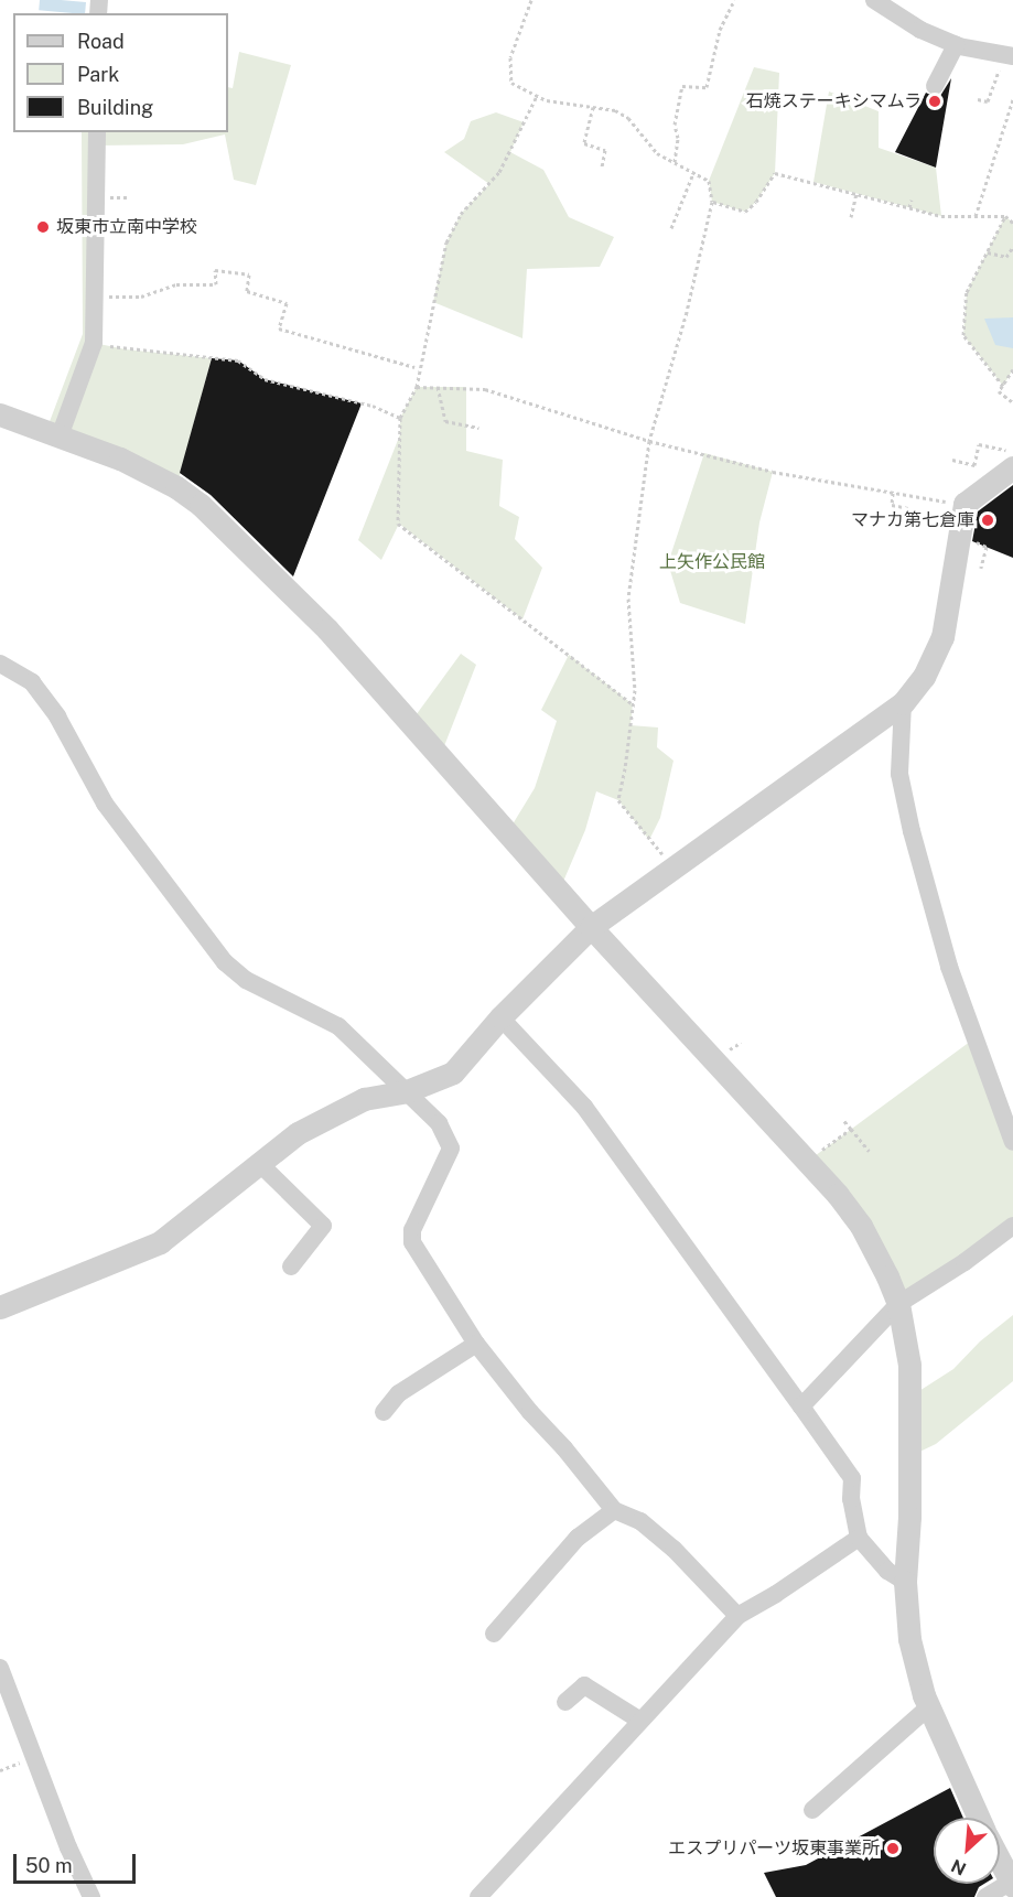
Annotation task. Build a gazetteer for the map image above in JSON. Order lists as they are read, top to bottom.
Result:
{
  "parks": ["上矢作公民館"],
  "places": [
    "石焼ステーキシマムラ",
    "坂東市立南中学校",
    "マナカ第七倉庫",
    "エスプリパーツ坂東事業所"
  ],
  "legend": ["Road", "Park", "Building"],
  "scale_bar": "50 m",
  "north": "bottom left"
}
